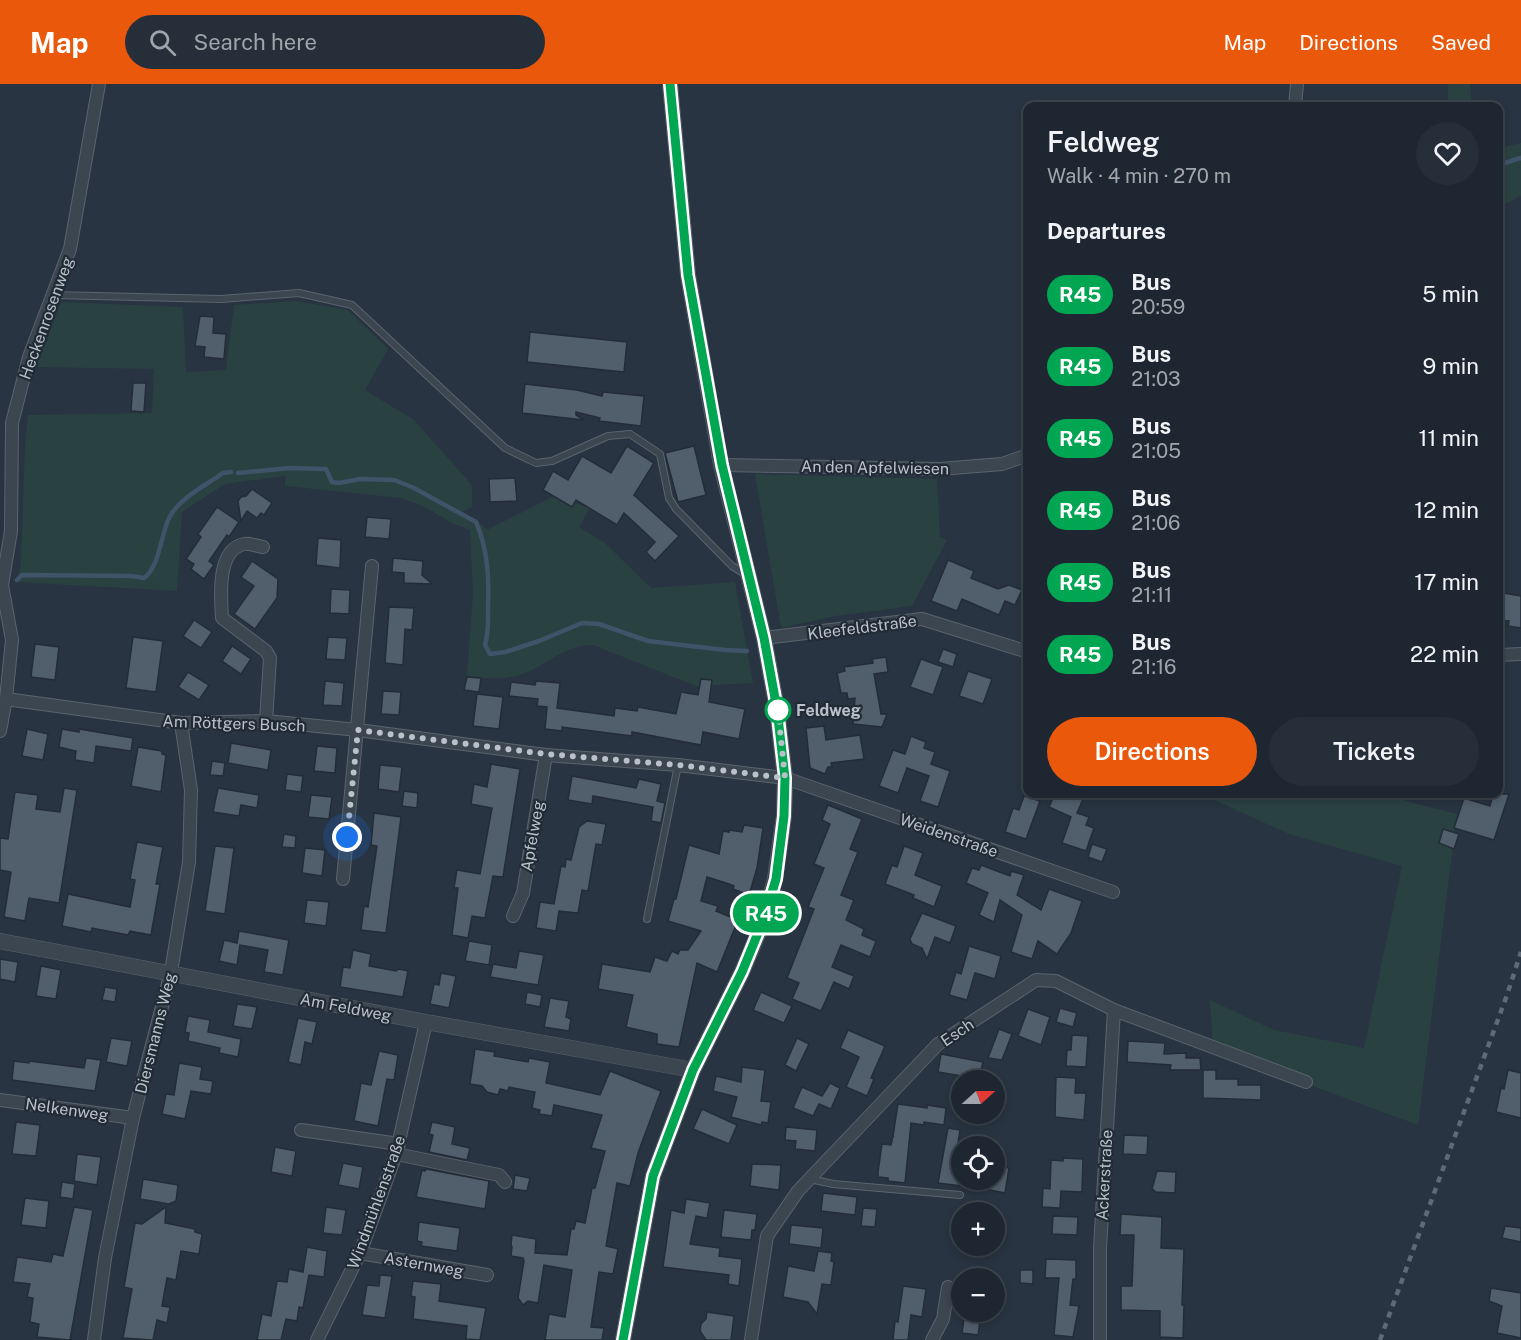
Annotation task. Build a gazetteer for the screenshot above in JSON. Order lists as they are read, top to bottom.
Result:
{
  "streets": {
    "street": [
      "Heckenrosenweg",
      "An den Apfelwiesen",
      "Kleefeldstraße",
      "Am Röttgers Busch",
      "Weidenstraße",
      "Apfelweg",
      "Am Feldweg",
      "Esch",
      "Diersmanns Weg",
      "Nelkenweg",
      "Ackerstraße",
      "Windmühlenstraße",
      "Asternweg"
    ]
  },
  "crossings": [
    ["Heckenrosenweg", "Am Röttgers Busch"],
    ["Am Röttgers Busch", "Weidenstraße"],
    ["Am Röttgers Busch", "Apfelweg"],
    ["Am Röttgers Busch", "Diersmanns Weg"],
    ["Am Feldweg", "Diersmanns Weg"],
    ["Am Feldweg", "Windmühlenstraße"],
    ["Esch", "Ackerstraße"],
    ["Diersmanns Weg", "Nelkenweg"],
    ["Windmühlenstraße", "Asternweg"]
  ],
  "places": ["Feldweg"],
  "lines": ["bus line R45"],
  "north": "right",
  "page": {
    "header": "Map",
    "search": "Search here",
    "nav": ["Map", "Directions", "Saved"],
    "on_map": "R45",
    "heading": [
      ["Feldweg", "Walk · 4 min · 270 m"],
      "Departures"
    ],
    "list": [
      {
        "mark": "R45",
        "name": "Bus",
        "note": "20:59",
        "value": "5 min"
      },
      {
        "mark": "R45",
        "name": "Bus",
        "note": "21:03",
        "value": "9 min"
      },
      {
        "mark": "R45",
        "name": "Bus",
        "note": "21:05",
        "value": "11 min"
      },
      {
        "mark": "R45",
        "name": "Bus",
        "note": "21:06",
        "value": "12 min"
      },
      {
        "mark": "R45",
        "name": "Bus",
        "note": "21:11",
        "value": "17 min"
      },
      {
        "mark": "R45",
        "name": "Bus",
        "note": "21:16",
        "value": "22 min"
      }
    ],
    "buttons": ["Directions", "Tickets"],
    "map_buttons": ["+", "−"]
  }
}
